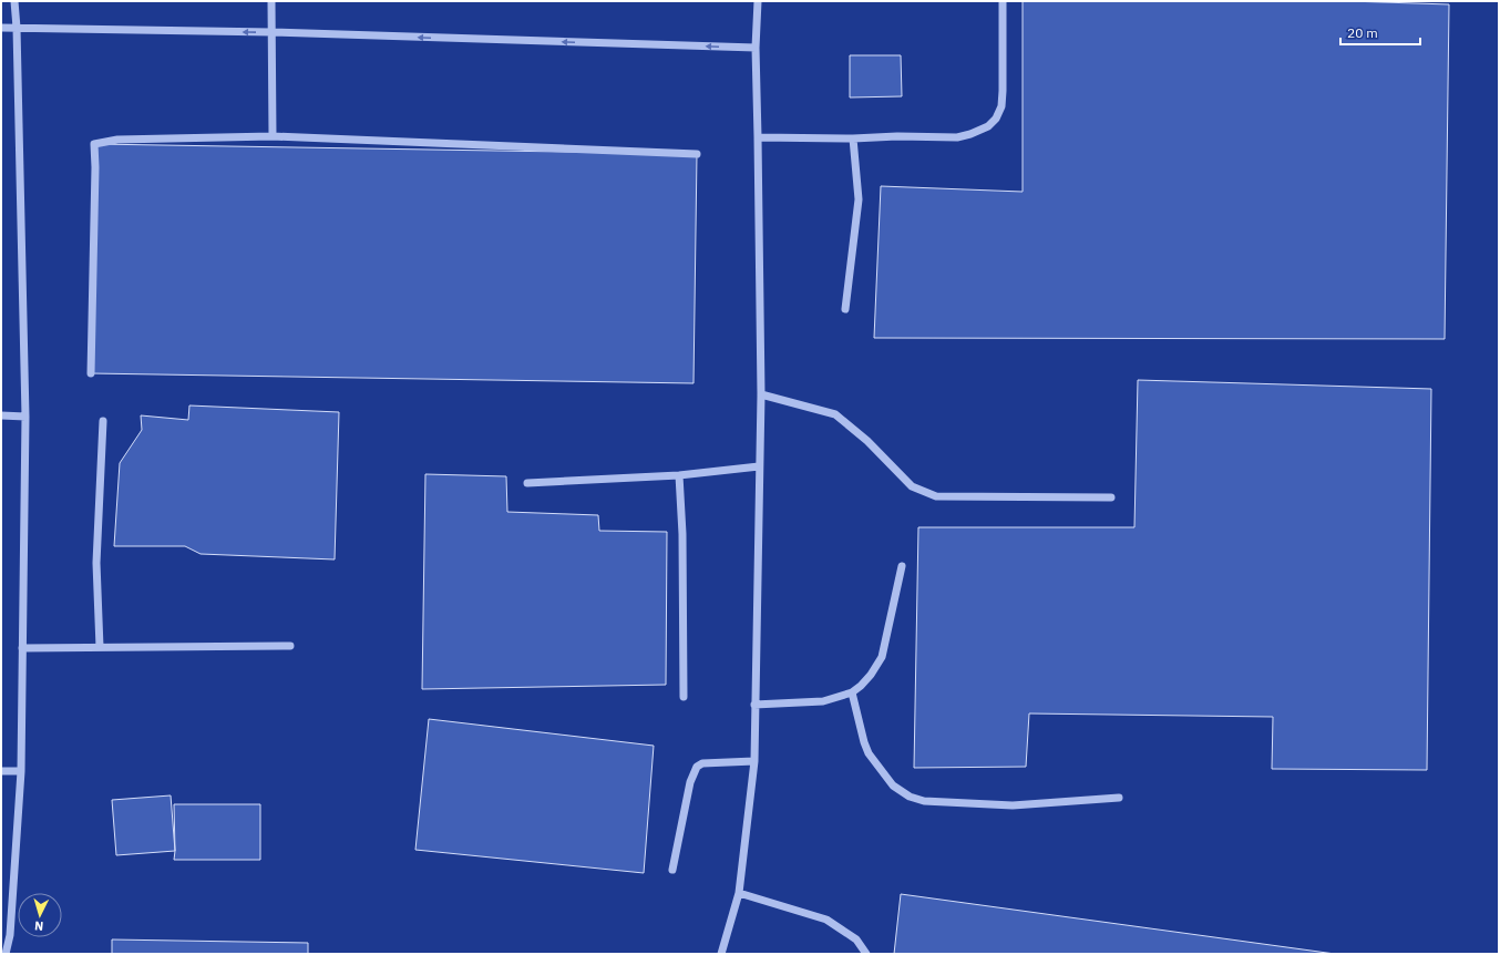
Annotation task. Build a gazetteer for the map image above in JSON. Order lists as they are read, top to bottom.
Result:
{
  "scale_bar": "20 m",
  "north": "bottom"
}
